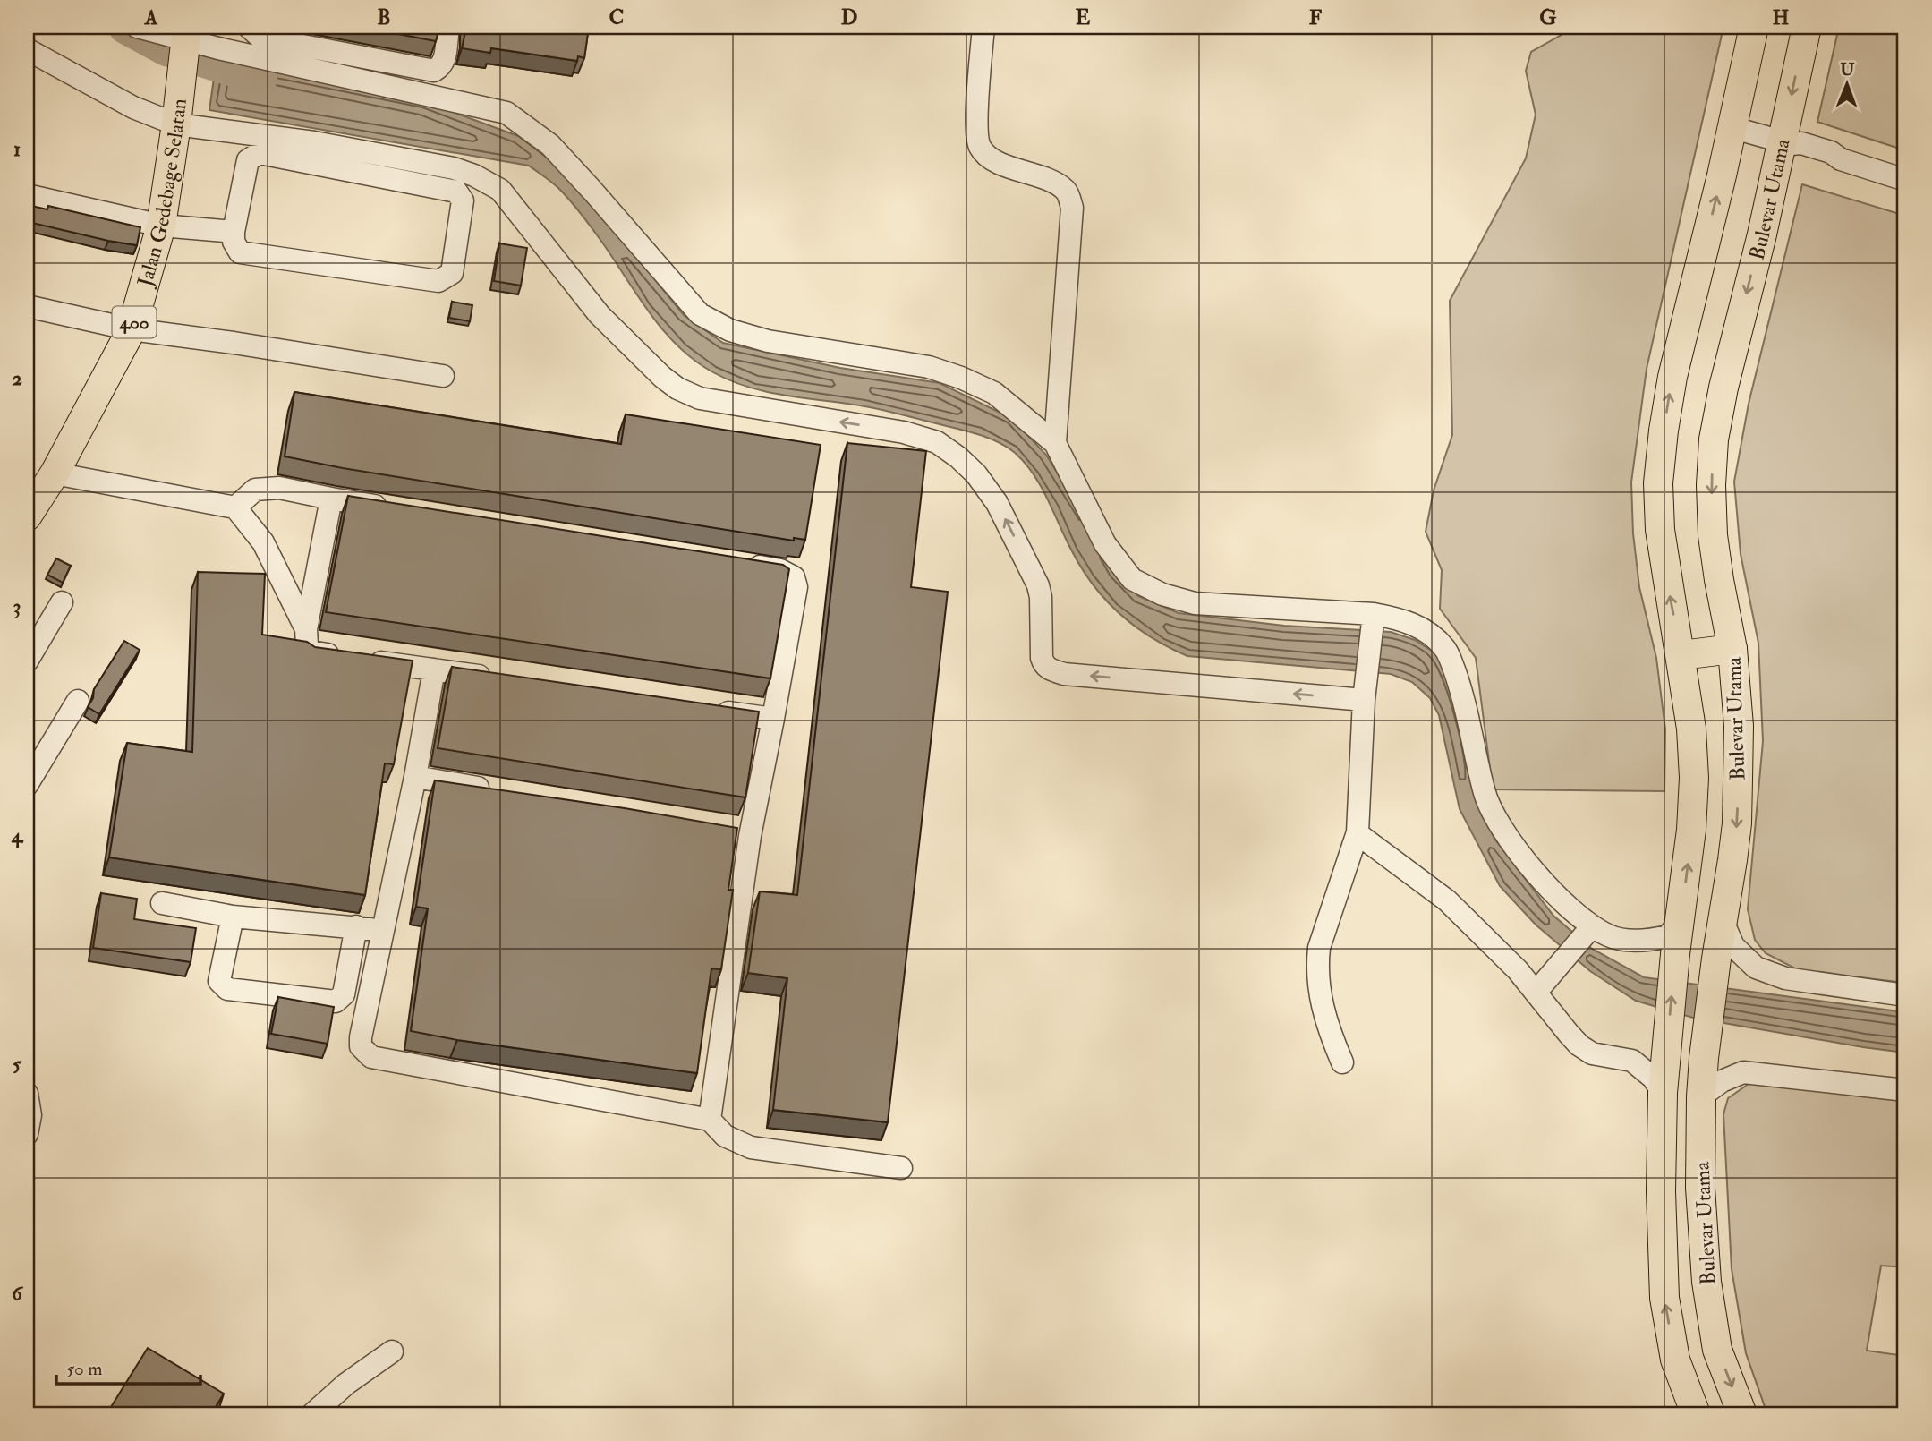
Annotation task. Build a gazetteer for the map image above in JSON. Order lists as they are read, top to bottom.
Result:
{
  "streets": {
    "main road": ["Jalan Gedebage Selatan", "Bulevar Utama", "400"]
  },
  "scale_bar": "50 m",
  "north": "top",
  "grid": {
    "columns": [
      "A",
      "B",
      "C",
      "D",
      "E",
      "F",
      "G",
      "H"
    ],
    "rows": [
      "1",
      "2",
      "3",
      "4",
      "5",
      "6"
    ]
  }
}
